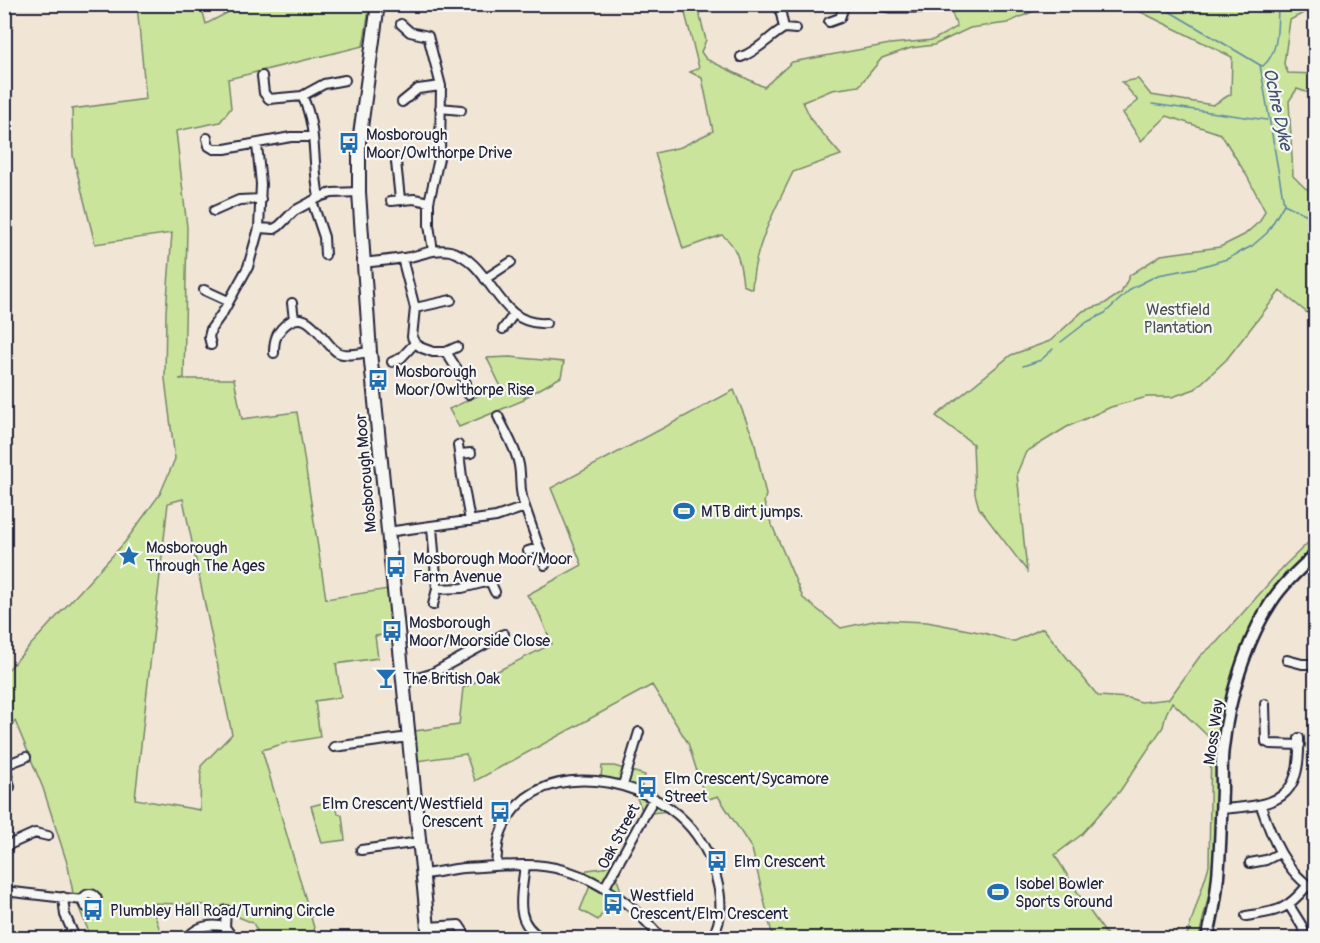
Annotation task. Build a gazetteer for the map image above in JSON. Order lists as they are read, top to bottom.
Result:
{
  "streets": {
    "main road": ["Mosborough Moor"],
    "street": ["Moss Way", "Oak Street"]
  },
  "water": ["Ochre Dyke"],
  "parks": ["Westfield Plantation"],
  "places": {
    "bus stop": [
      "Mosborough Moor/Owlthorpe Drive",
      "Mosborough Moor/Owlthorpe Rise",
      "Mosborough Moor/Moor Farm Avenue",
      "Mosborough Moor/Moorside Close",
      "Elm Crescent/Sycamore Street",
      "Elm Crescent/Westfield Crescent",
      "Elm Crescent",
      "Westfield Crescent/Elm Crescent",
      "Plumbley Hall Road/Turning Circle"
    ],
    "sports": ["MTB dirt jumps.", "Isobel Bowler Sports Ground"],
    "place": ["Mosborough Through The Ages"],
    "bar": ["The British Oak"]
  }
}
